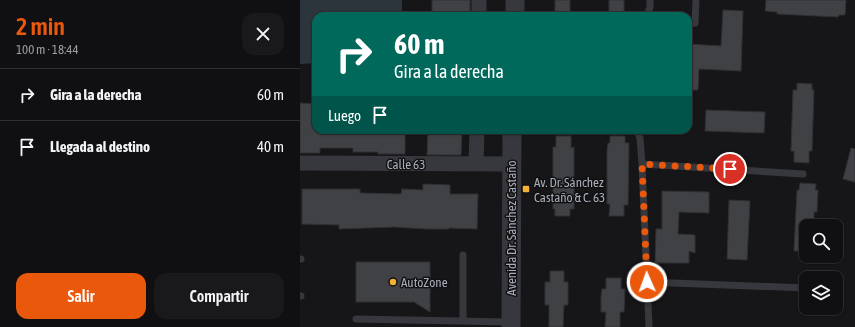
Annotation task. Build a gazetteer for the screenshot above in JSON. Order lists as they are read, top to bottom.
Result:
{
  "streets": {
    "street": ["Calle 63", "Avenida Dr. Sánchez Castaño"]
  },
  "crossings": [
    ["Calle 63", "Avenida Dr. Sánchez Castaño"]
  ],
  "places": {
    "transit": ["Av. Dr. Sánchez Castaño & C. 63"],
    "other": ["AutoZone"]
  },
  "page": {
    "heading": ["2 min", "100 m · 18:44"],
    "turn": ["60 m", "Gira a la derecha"],
    "list": [
      {
        "name": "Gira a la derecha",
        "value": "60 m"
      },
      {
        "name": "Llegada al destino",
        "value": "40 m"
      }
    ],
    "then": "Luego",
    "buttons": ["Salir", "Compartir"]
  }
}
